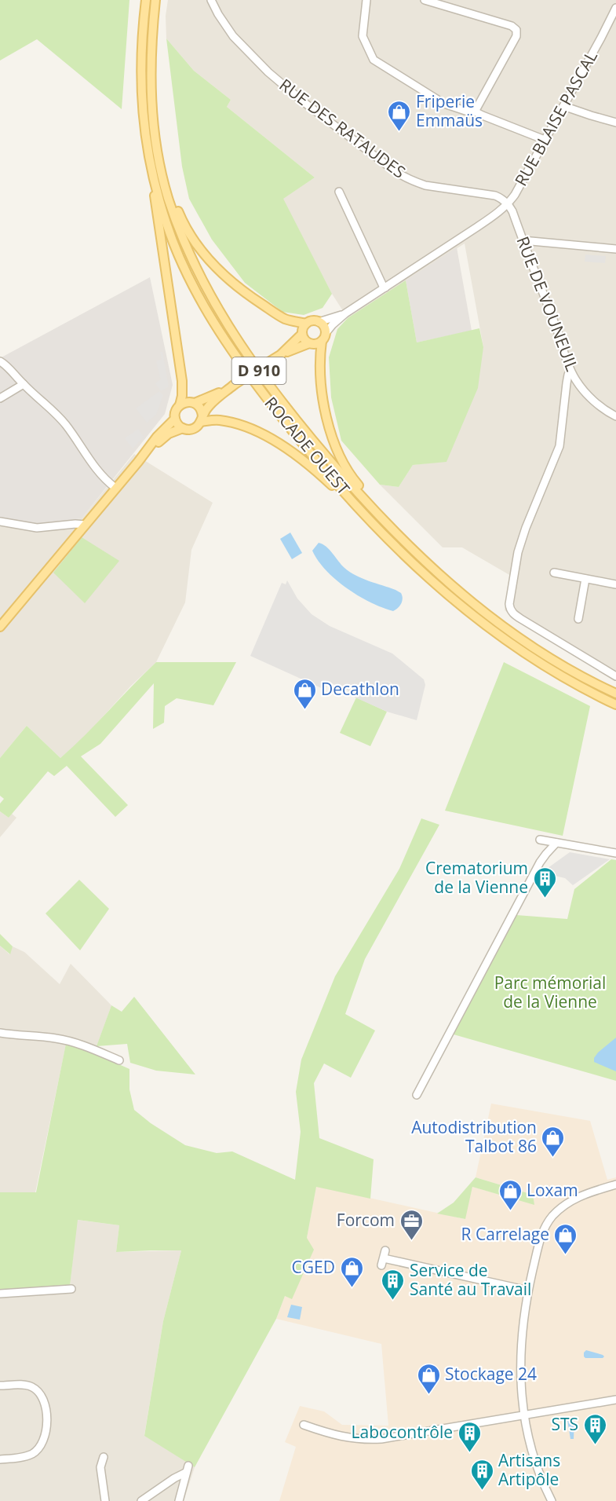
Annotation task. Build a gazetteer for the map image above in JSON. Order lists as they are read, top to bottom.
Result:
{
  "streets": {
    "main road": ["D 910", "ROCADE OUEST"],
    "street": ["RUE BLAISE PASCAL", "RUE DES RATAUDES", "RUE DE VOUNEUIL"]
  },
  "crossings": [
    ["RUE BLAISE PASCAL", "RUE DES RATAUDES"],
    ["RUE BLAISE PASCAL", "RUE DE VOUNEUIL"],
    ["RUE DES RATAUDES", "RUE DE VOUNEUIL"]
  ],
  "parks": ["Parc mémorial de la Vienne"],
  "places": {
    "shop": [
      "Friperie Emmaüs",
      "Decathlon",
      "Autodistribution Talbot 86",
      "Loxam",
      "R Carrelage",
      "CGED",
      "Stockage 24"
    ],
    "building": [
      "Crematorium de la Vienne",
      "Service de Santé au Travail",
      "STS",
      "Labocontrôle",
      "Artisans Artipôle"
    ],
    "office": ["Forcom"]
  }
}
